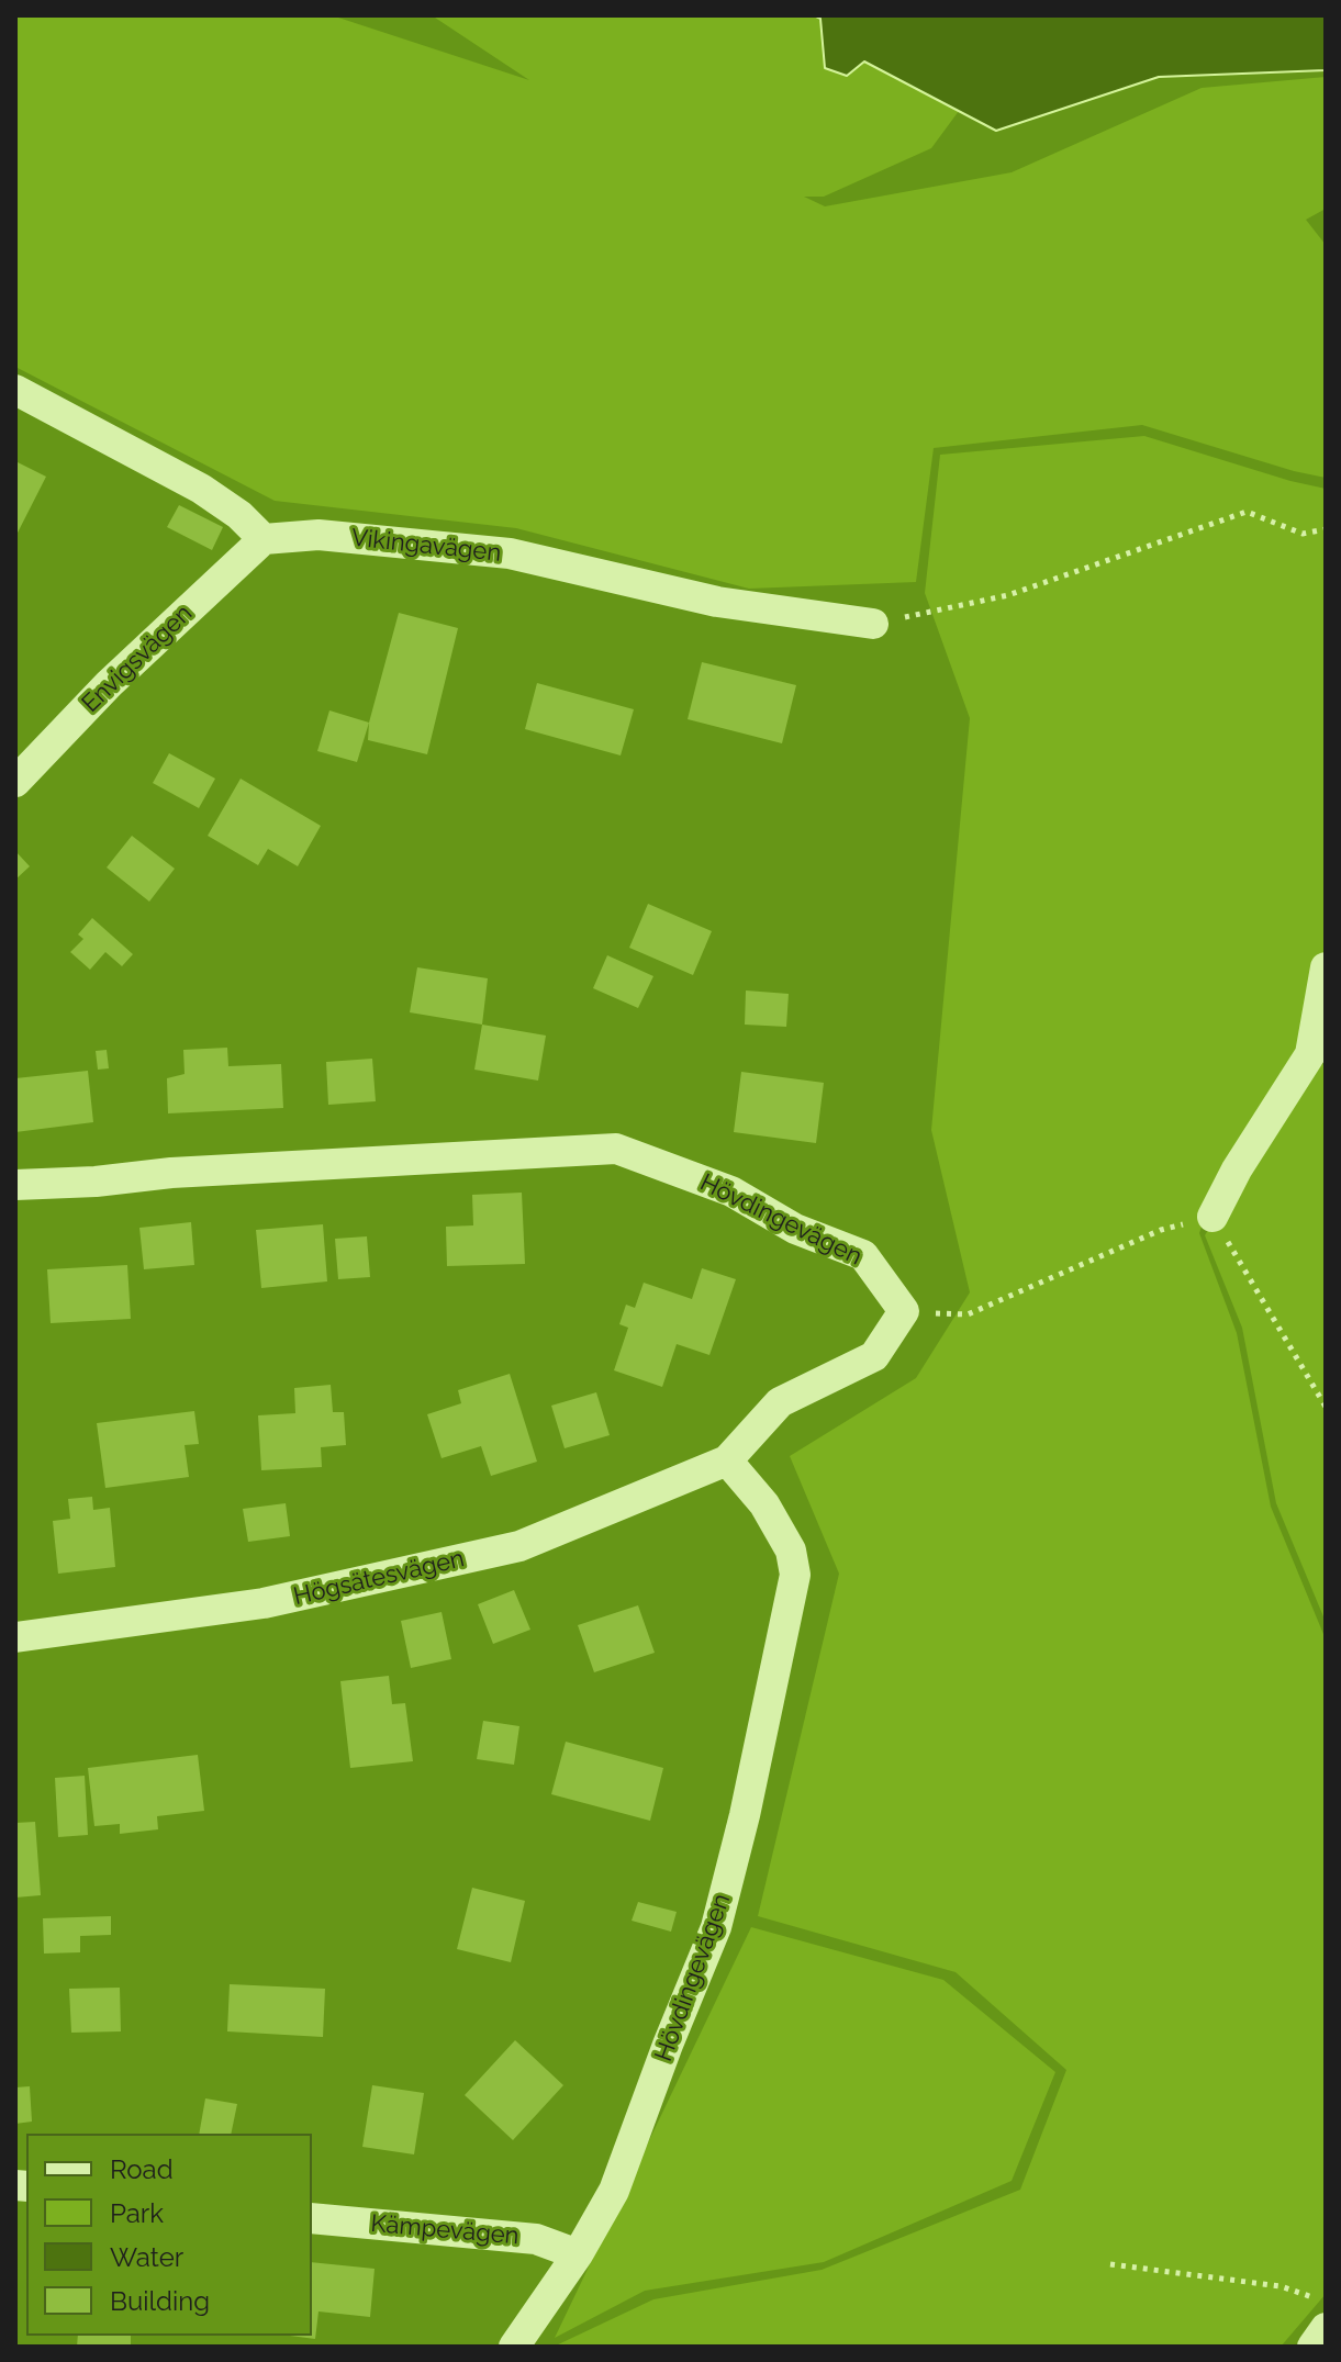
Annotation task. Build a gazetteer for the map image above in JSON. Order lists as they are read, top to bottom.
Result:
{
  "streets": {
    "street": [
      "Vikingavägen",
      "Envigsvägen",
      "Hövdingevägen",
      "Högsätesvägen",
      "Kämpevägen"
    ]
  },
  "crossings": [
    ["Vikingavägen", "Envigsvägen"],
    ["Hövdingevägen", "Högsätesvägen"],
    ["Hövdingevägen", "Kämpevägen"]
  ],
  "legend": [
    "Road",
    "Park",
    "Water",
    "Building"
  ]
}
